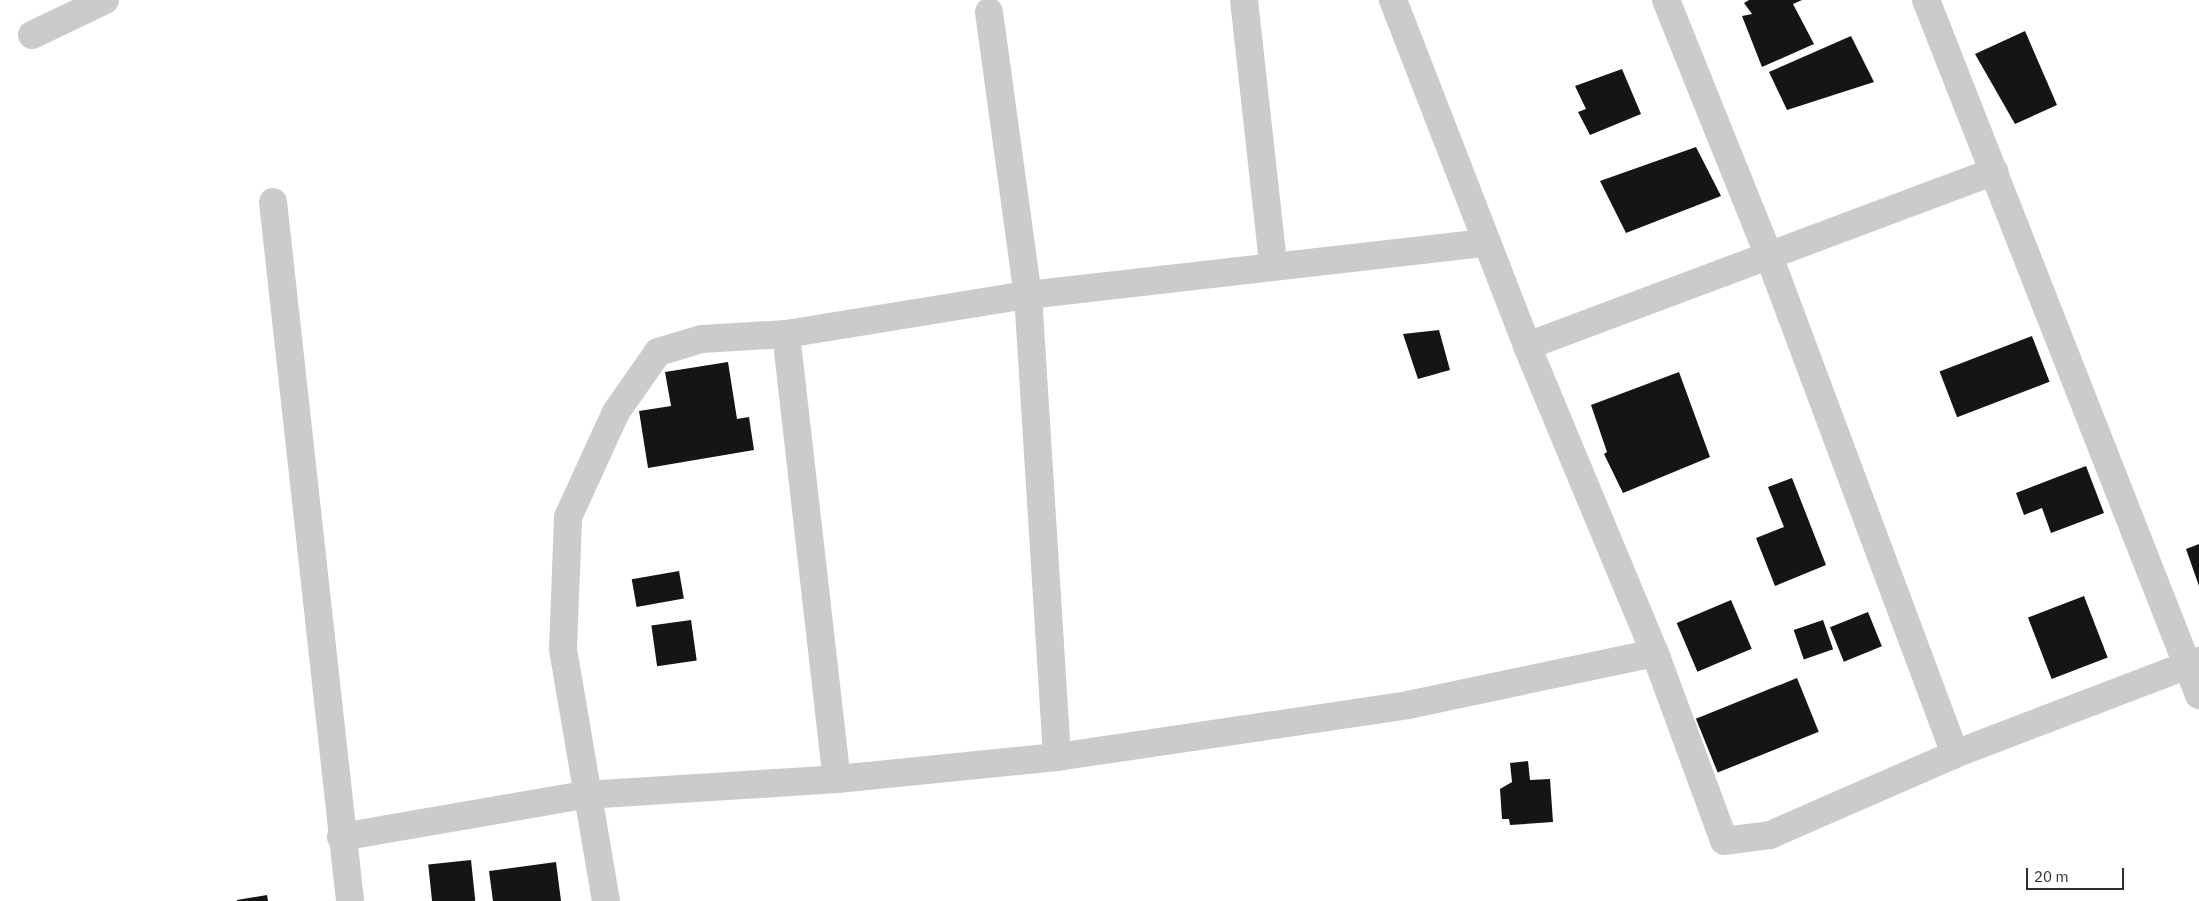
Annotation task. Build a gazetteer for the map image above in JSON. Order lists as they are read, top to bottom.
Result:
{
  "scale_bar": "20 m"
}
